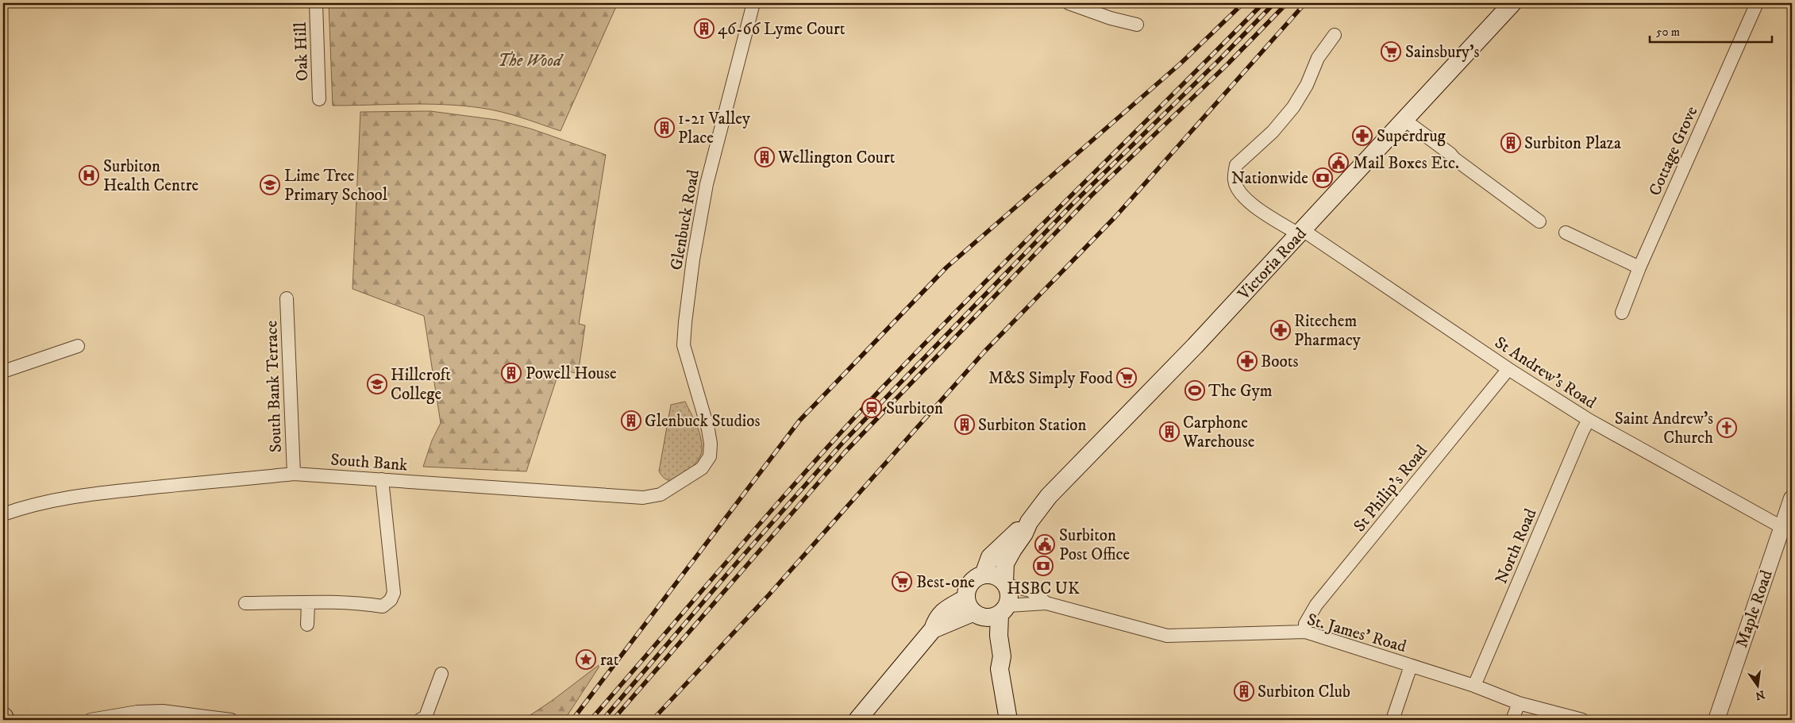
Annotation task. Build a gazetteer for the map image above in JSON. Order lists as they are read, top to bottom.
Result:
{
  "streets": {
    "main road": ["Victoria Road"],
    "street": [
      "Oak Hill",
      "Cottage Grove",
      "Glenbuck Road",
      "St Andrew's Road",
      "South Bank Terrace",
      "South Bank",
      "St Philip's Road",
      "North Road",
      "Maple Road",
      "St. James' Road"
    ]
  },
  "crossings": [
    ["Glenbuck Road", "South Bank"],
    ["Victoria Road", "St Andrew's Road"],
    ["Victoria Road", "St. James' Road"],
    ["St Andrew's Road", "St Philip's Road"],
    ["St Andrew's Road", "North Road"],
    ["St Andrew's Road", "Maple Road"],
    ["South Bank Terrace", "South Bank"],
    ["St Philip's Road", "St. James' Road"],
    ["North Road", "St. James' Road"]
  ],
  "parks": ["The Wood"],
  "places": {
    "building": [
      "46-66 Lyme Court",
      "1-21 Valley Place",
      "Surbiton Plaza",
      "Wellington Court",
      "Powell House",
      "Glenbuck Studios",
      "Surbiton Station",
      "Carphone Warehouse",
      "Surbiton Club"
    ],
    "supermarket": ["Sainsbury's", "M&S Simply Food", "Best-one"],
    "pharmacy": ["Superdrug", "Ritechem Pharmacy", "Boots"],
    "public building": ["Mail Boxes Etc.", "Surbiton Post Office"],
    "hospital": ["Surbiton Health Centre"],
    "bank": ["Nationwide", "HSBC UK"],
    "school or university": ["Lime Tree Primary School", "Hillcroft College"],
    "sports": ["The Gym"],
    "station": ["Surbiton"],
    "church": ["Saint Andrew's Church"],
    "place": ["rat"]
  },
  "scale_bar": "50 m",
  "north": "bottom"
}
